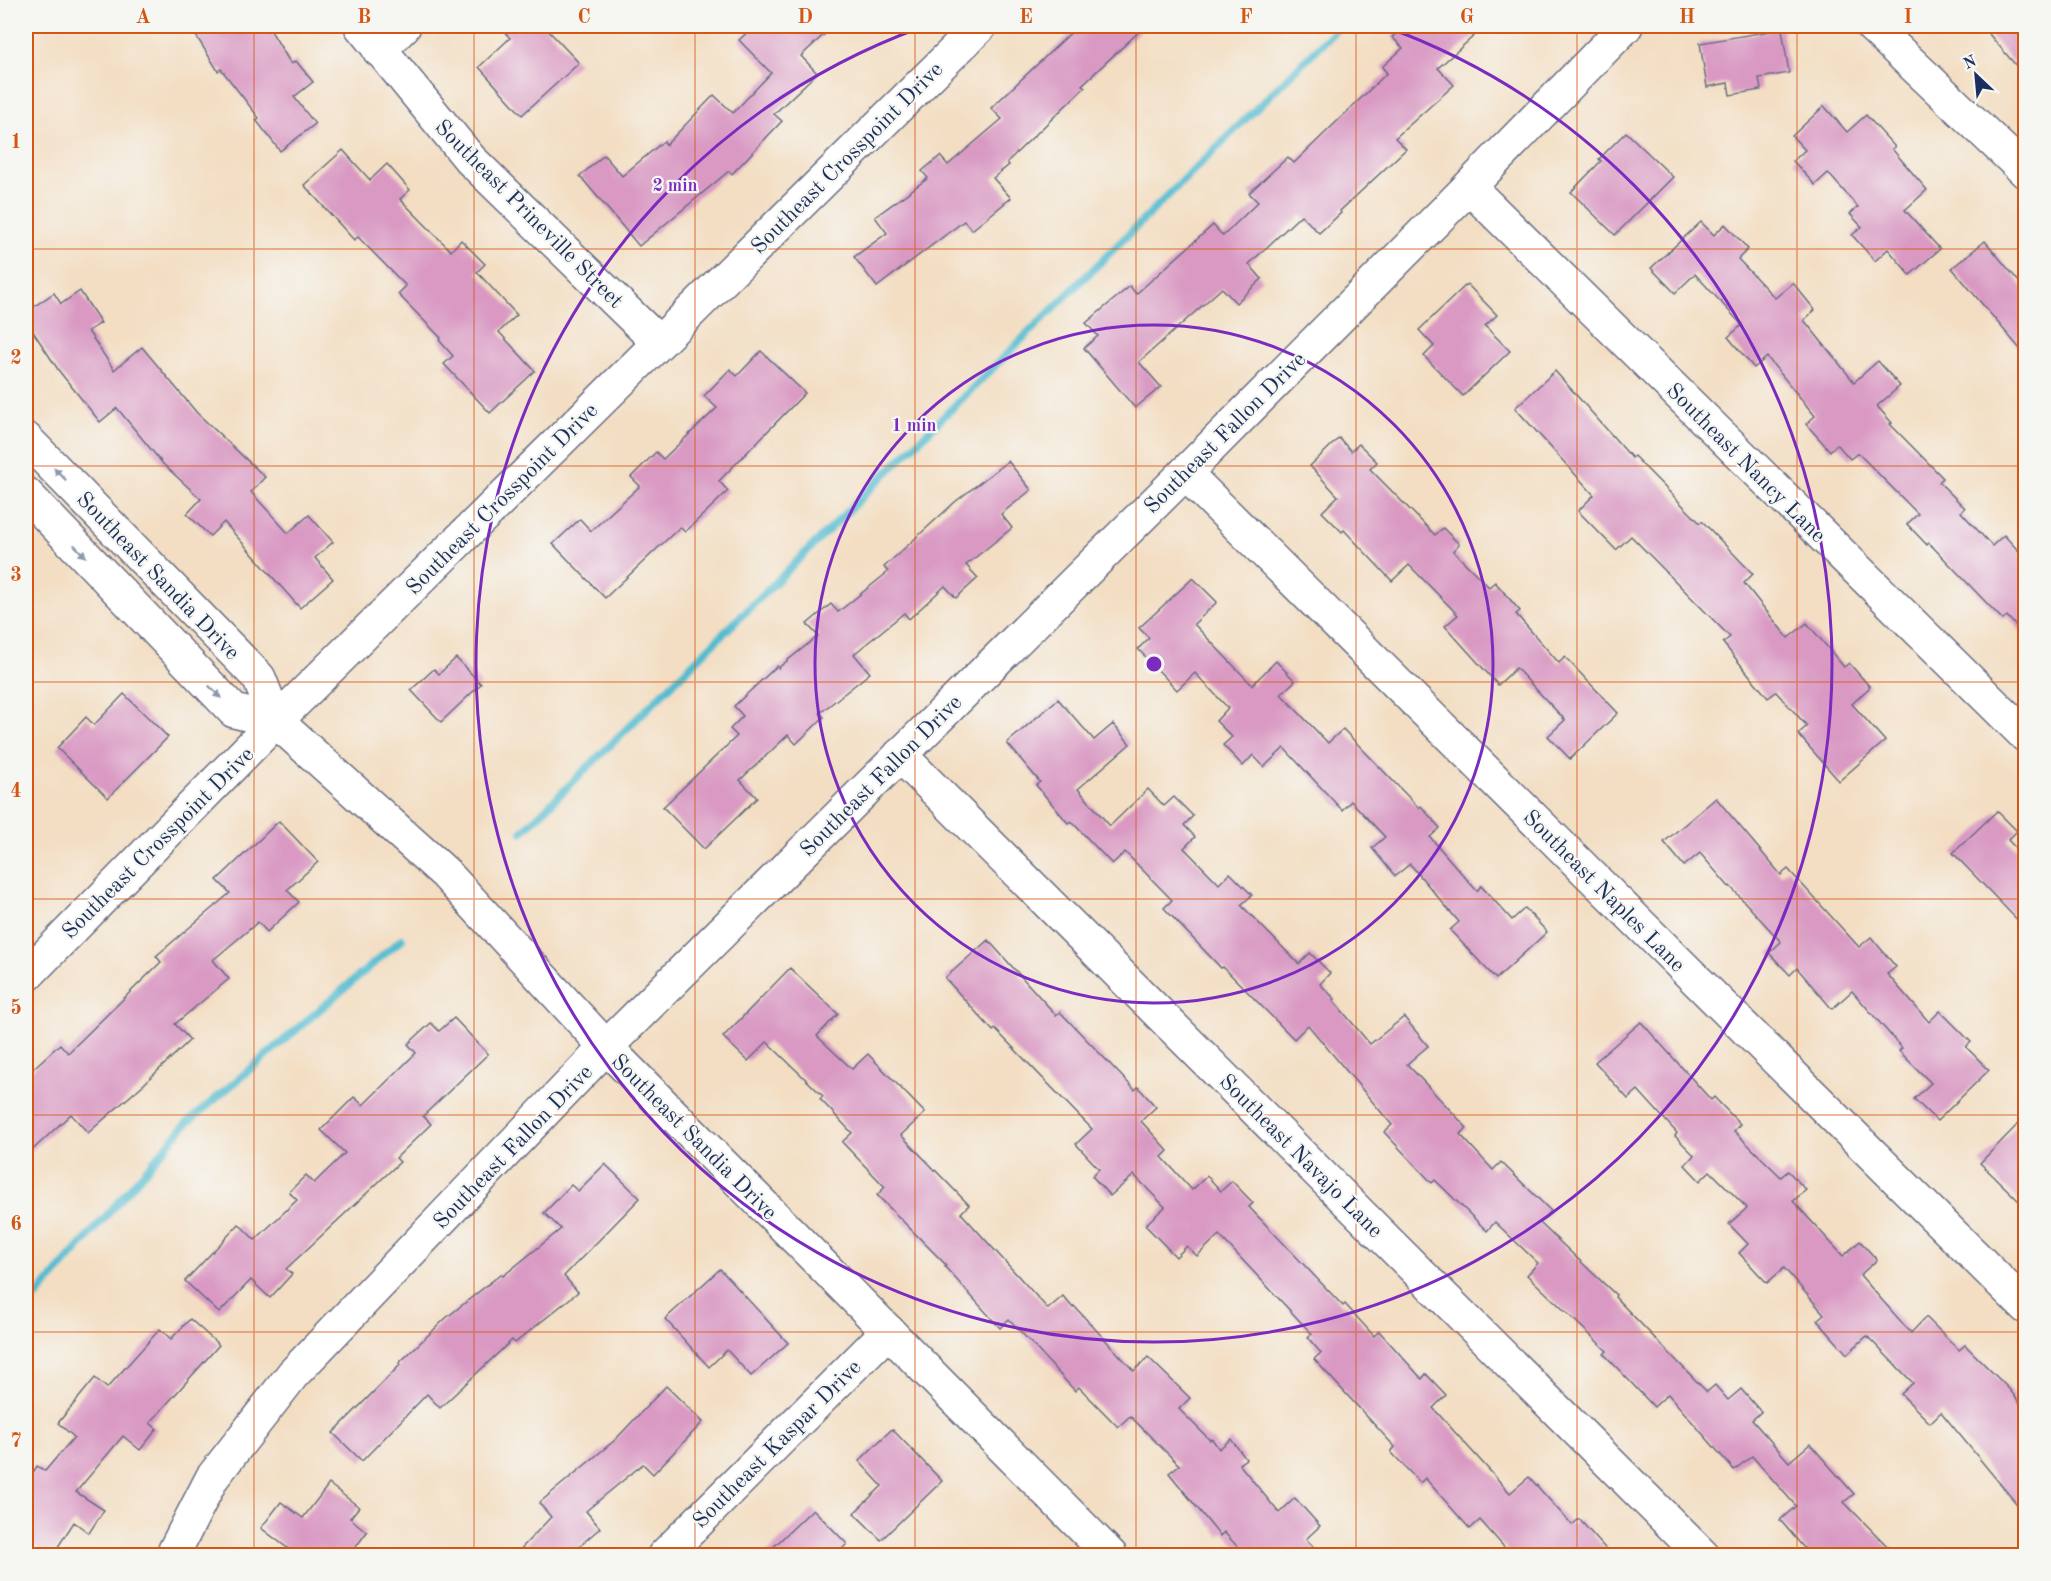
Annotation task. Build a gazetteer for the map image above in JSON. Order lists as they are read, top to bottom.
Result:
{
  "streets": {
    "street": [
      "Southeast Crosspoint Drive",
      "Southeast Prineville Street",
      "Southeast Fallon Drive",
      "Southeast Nancy Lane",
      "Southeast Sandia Drive",
      "Southeast Naples Lane",
      "Southeast Navajo Lane",
      "Southeast Kaspar Drive"
    ]
  },
  "crossings": [
    ["Southeast Crosspoint Drive", "Southeast Prineville Street"],
    ["Southeast Crosspoint Drive", "Southeast Sandia Drive"],
    ["Southeast Fallon Drive", "Southeast Nancy Lane"],
    ["Southeast Fallon Drive", "Southeast Sandia Drive"],
    ["Southeast Fallon Drive", "Southeast Naples Lane"],
    ["Southeast Fallon Drive", "Southeast Navajo Lane"],
    ["Southeast Sandia Drive", "Southeast Kaspar Drive"]
  ],
  "north": "top left",
  "grid": {
    "columns": [
      "A",
      "B",
      "C",
      "D",
      "E",
      "F",
      "G",
      "H",
      "I"
    ],
    "rows": [
      "1",
      "2",
      "3",
      "4",
      "5",
      "6",
      "7"
    ]
  },
  "rings": ["2 min", "1 min"]
}
